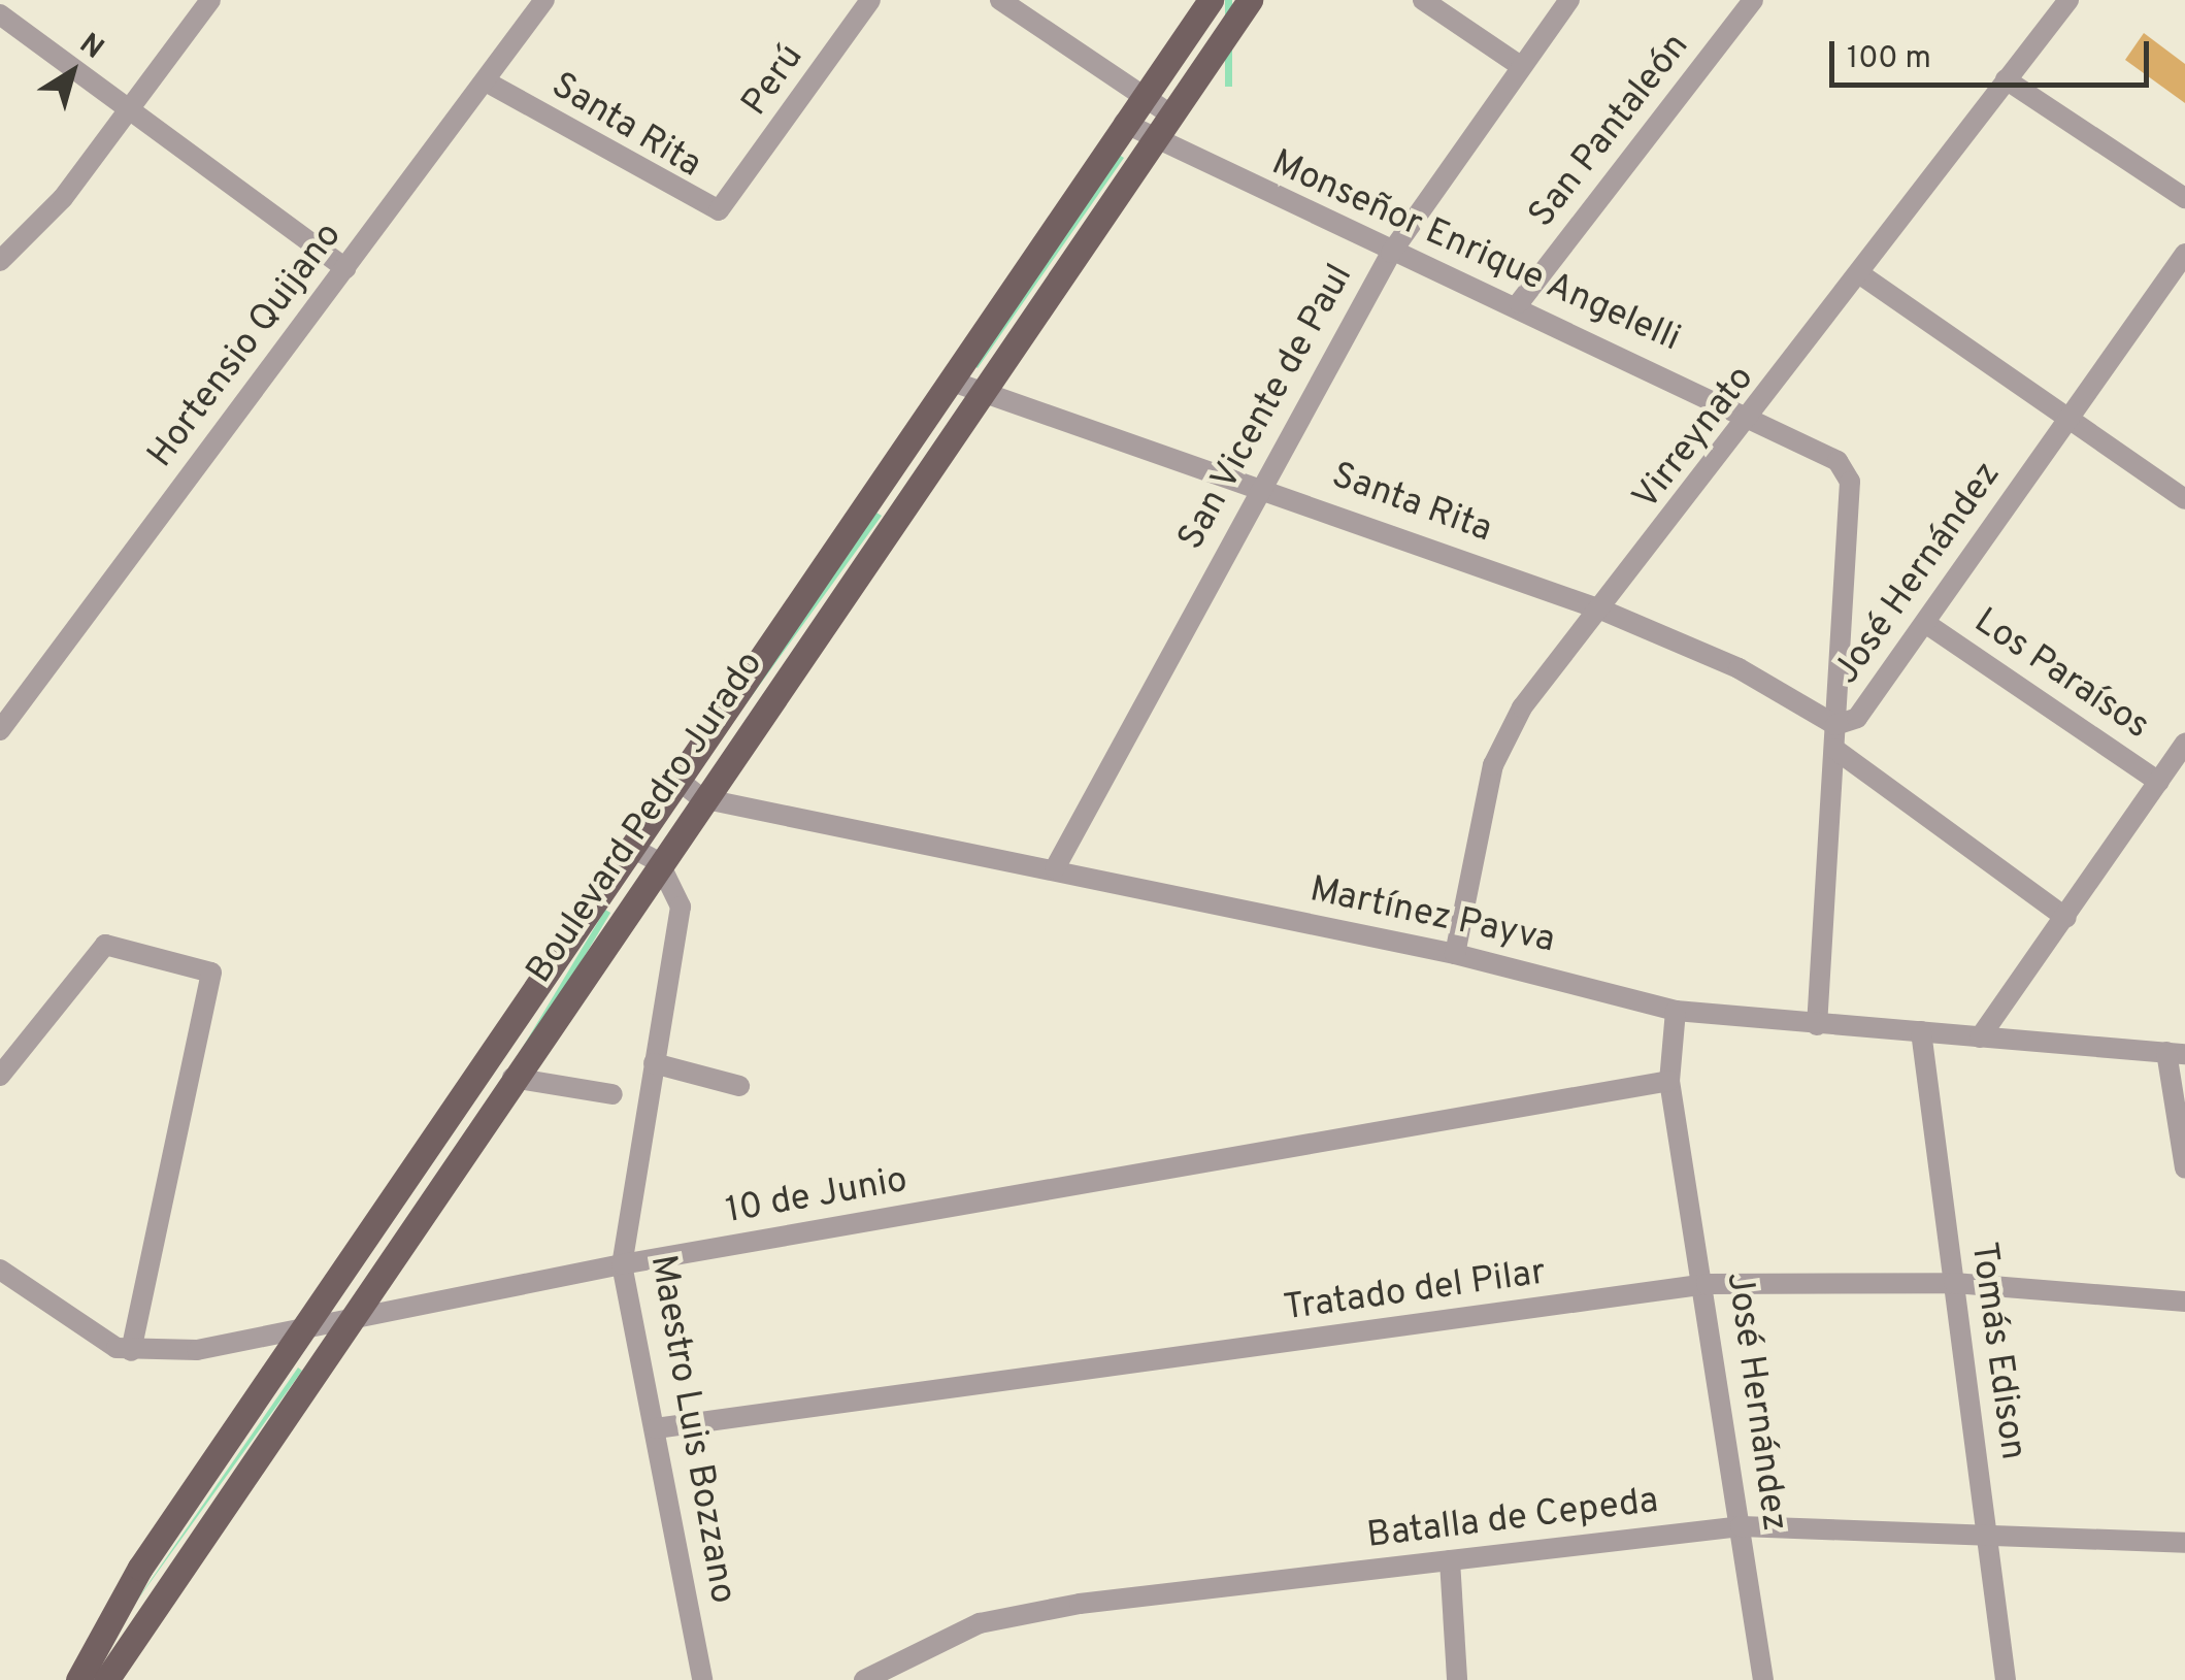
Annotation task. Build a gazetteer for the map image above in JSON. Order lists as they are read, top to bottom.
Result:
{
  "streets": {
    "main road": ["Boulevard Pedro Jurado"],
    "street": [
      "Perú",
      "Santa Rita",
      "San Pantaleón",
      "Monseñor Enrique Angelelli",
      "Hortensio Quijano",
      "San Vicente de Paul",
      "Virreynato",
      "José Hernández",
      "Los Paraísos",
      "Martínez Payva",
      "10 de Junio",
      "Tratado del Pilar",
      "Tomás Edison",
      "Maestro Luis Bozzano",
      "Batalla de Cepeda"
    ]
  },
  "crossings": [
    ["Perú", "Santa Rita"],
    ["Santa Rita", "Monseñor Enrique Angelelli"],
    ["Santa Rita", "Hortensio Quijano"],
    ["Santa Rita", "San Vicente de Paul"],
    ["Santa Rita", "Virreynato"],
    ["Santa Rita", "José Hernández"],
    ["Santa Rita", "Boulevard Pedro Jurado"],
    ["San Pantaleón", "Monseñor Enrique Angelelli"],
    ["Monseñor Enrique Angelelli", "San Vicente de Paul"],
    ["Monseñor Enrique Angelelli", "Virreynato"],
    ["Monseñor Enrique Angelelli", "José Hernández"],
    ["Monseñor Enrique Angelelli", "Boulevard Pedro Jurado"],
    ["San Vicente de Paul", "Martínez Payva"],
    ["Virreynato", "Martínez Payva"],
    ["José Hernández", "Los Paraísos"],
    ["José Hernández", "Martínez Payva"],
    ["José Hernández", "10 de Junio"],
    ["José Hernández", "Tratado del Pilar"],
    ["José Hernández", "Batalla de Cepeda"],
    ["Boulevard Pedro Jurado", "Martínez Payva"],
    ["Boulevard Pedro Jurado", "10 de Junio"],
    ["Boulevard Pedro Jurado", "Maestro Luis Bozzano"],
    ["Martínez Payva", "Tomás Edison"],
    ["10 de Junio", "Maestro Luis Bozzano"],
    ["Tratado del Pilar", "Tomás Edison"],
    ["Tratado del Pilar", "Maestro Luis Bozzano"],
    ["Tomás Edison", "Batalla de Cepeda"]
  ],
  "scale_bar": "100 m",
  "north": "top right"
}
